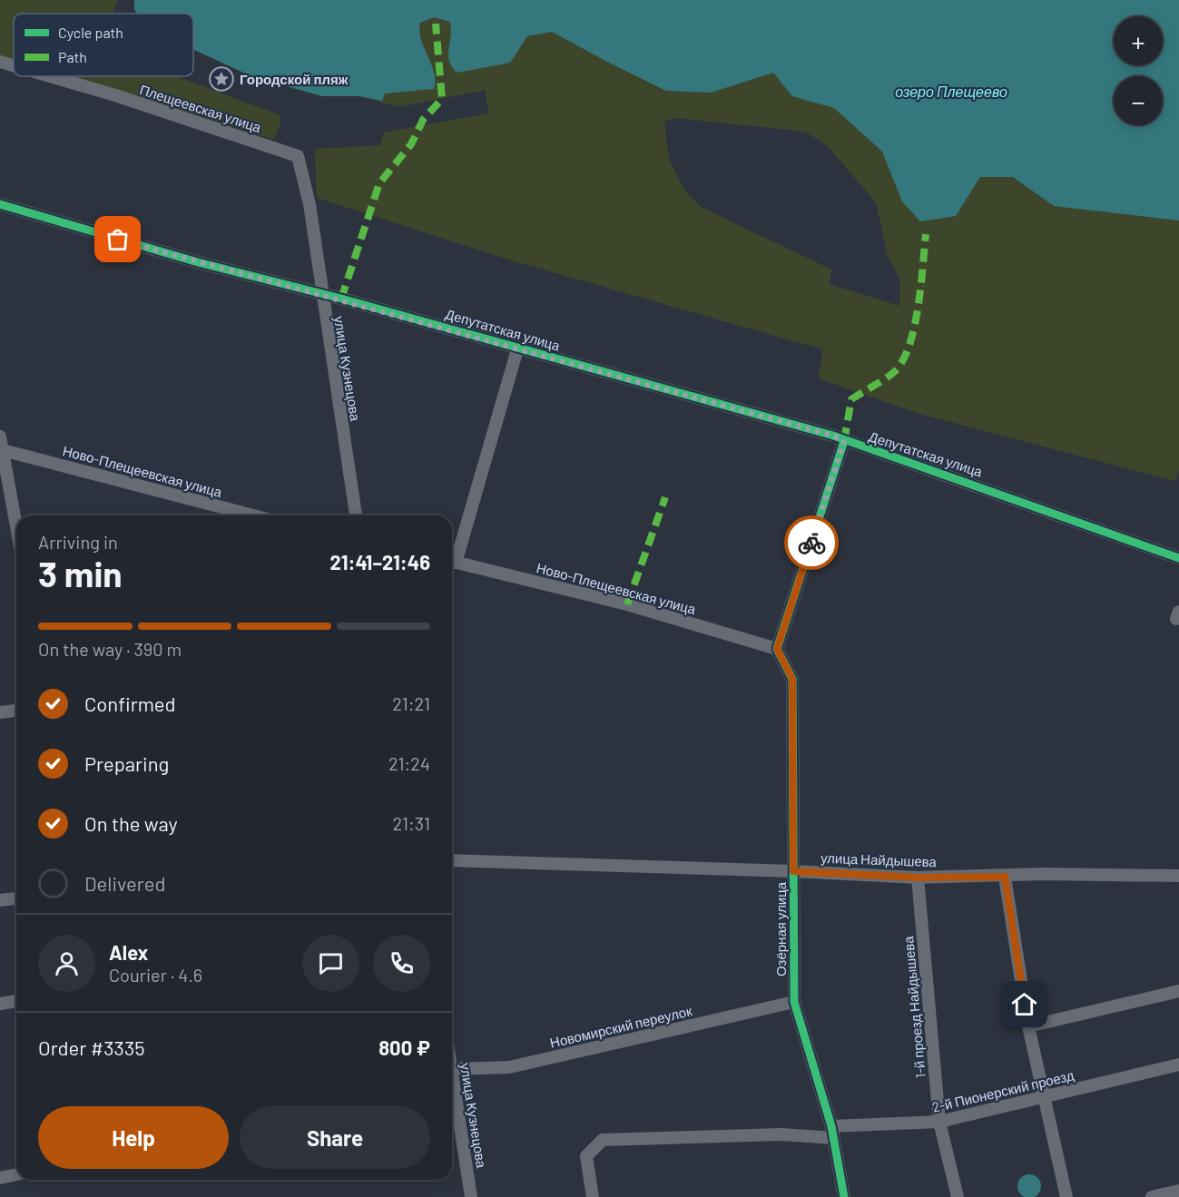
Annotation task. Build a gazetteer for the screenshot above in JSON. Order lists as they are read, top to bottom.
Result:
{
  "streets": {
    "street": [
      "Плещеевская улица",
      "Депутатская улица",
      "улица Кузнецова",
      "Ново-Плещеевская улица",
      "улица Найдышева",
      "Озёрная улица",
      "1-й проезд Найдышева",
      "Новомирский переулок",
      "2-й Пионерский проезд"
    ]
  },
  "crossings": [
    ["Плещеевская улица", "улица Кузнецова"],
    ["Депутатская улица", "улица Кузнецова"],
    ["Ново-Плещеевская улица", "Озёрная улица"],
    ["улица Найдышева", "Озёрная улица"],
    ["улица Найдышева", "1-й проезд Найдышева"],
    ["Озёрная улица", "Новомирский переулок"],
    ["Озёрная улица", "2-й Пионерский проезд"],
    ["1-й проезд Найдышева", "2-й Пионерский проезд"]
  ],
  "water": ["озеро Плещеево"],
  "places": {
    "place": ["Городской пляж"]
  },
  "legend": ["Cycle path", "Path"],
  "page": {
    "map_buttons": ["+", "−"],
    "heading": ["3 min", "Arriving in", "21:41–21:46"],
    "panel": [
      "Alex",
      "Courier · 4.6",
      "Order #3335",
      "800 ₽"
    ],
    "bar": "On the way · 390 m",
    "list": [
      ["Confirmed", "21:21"],
      ["Preparing", "21:24"],
      ["On the way", "21:31"],
      "Delivered"
    ],
    "buttons": ["Help", "Share"]
  }
}
